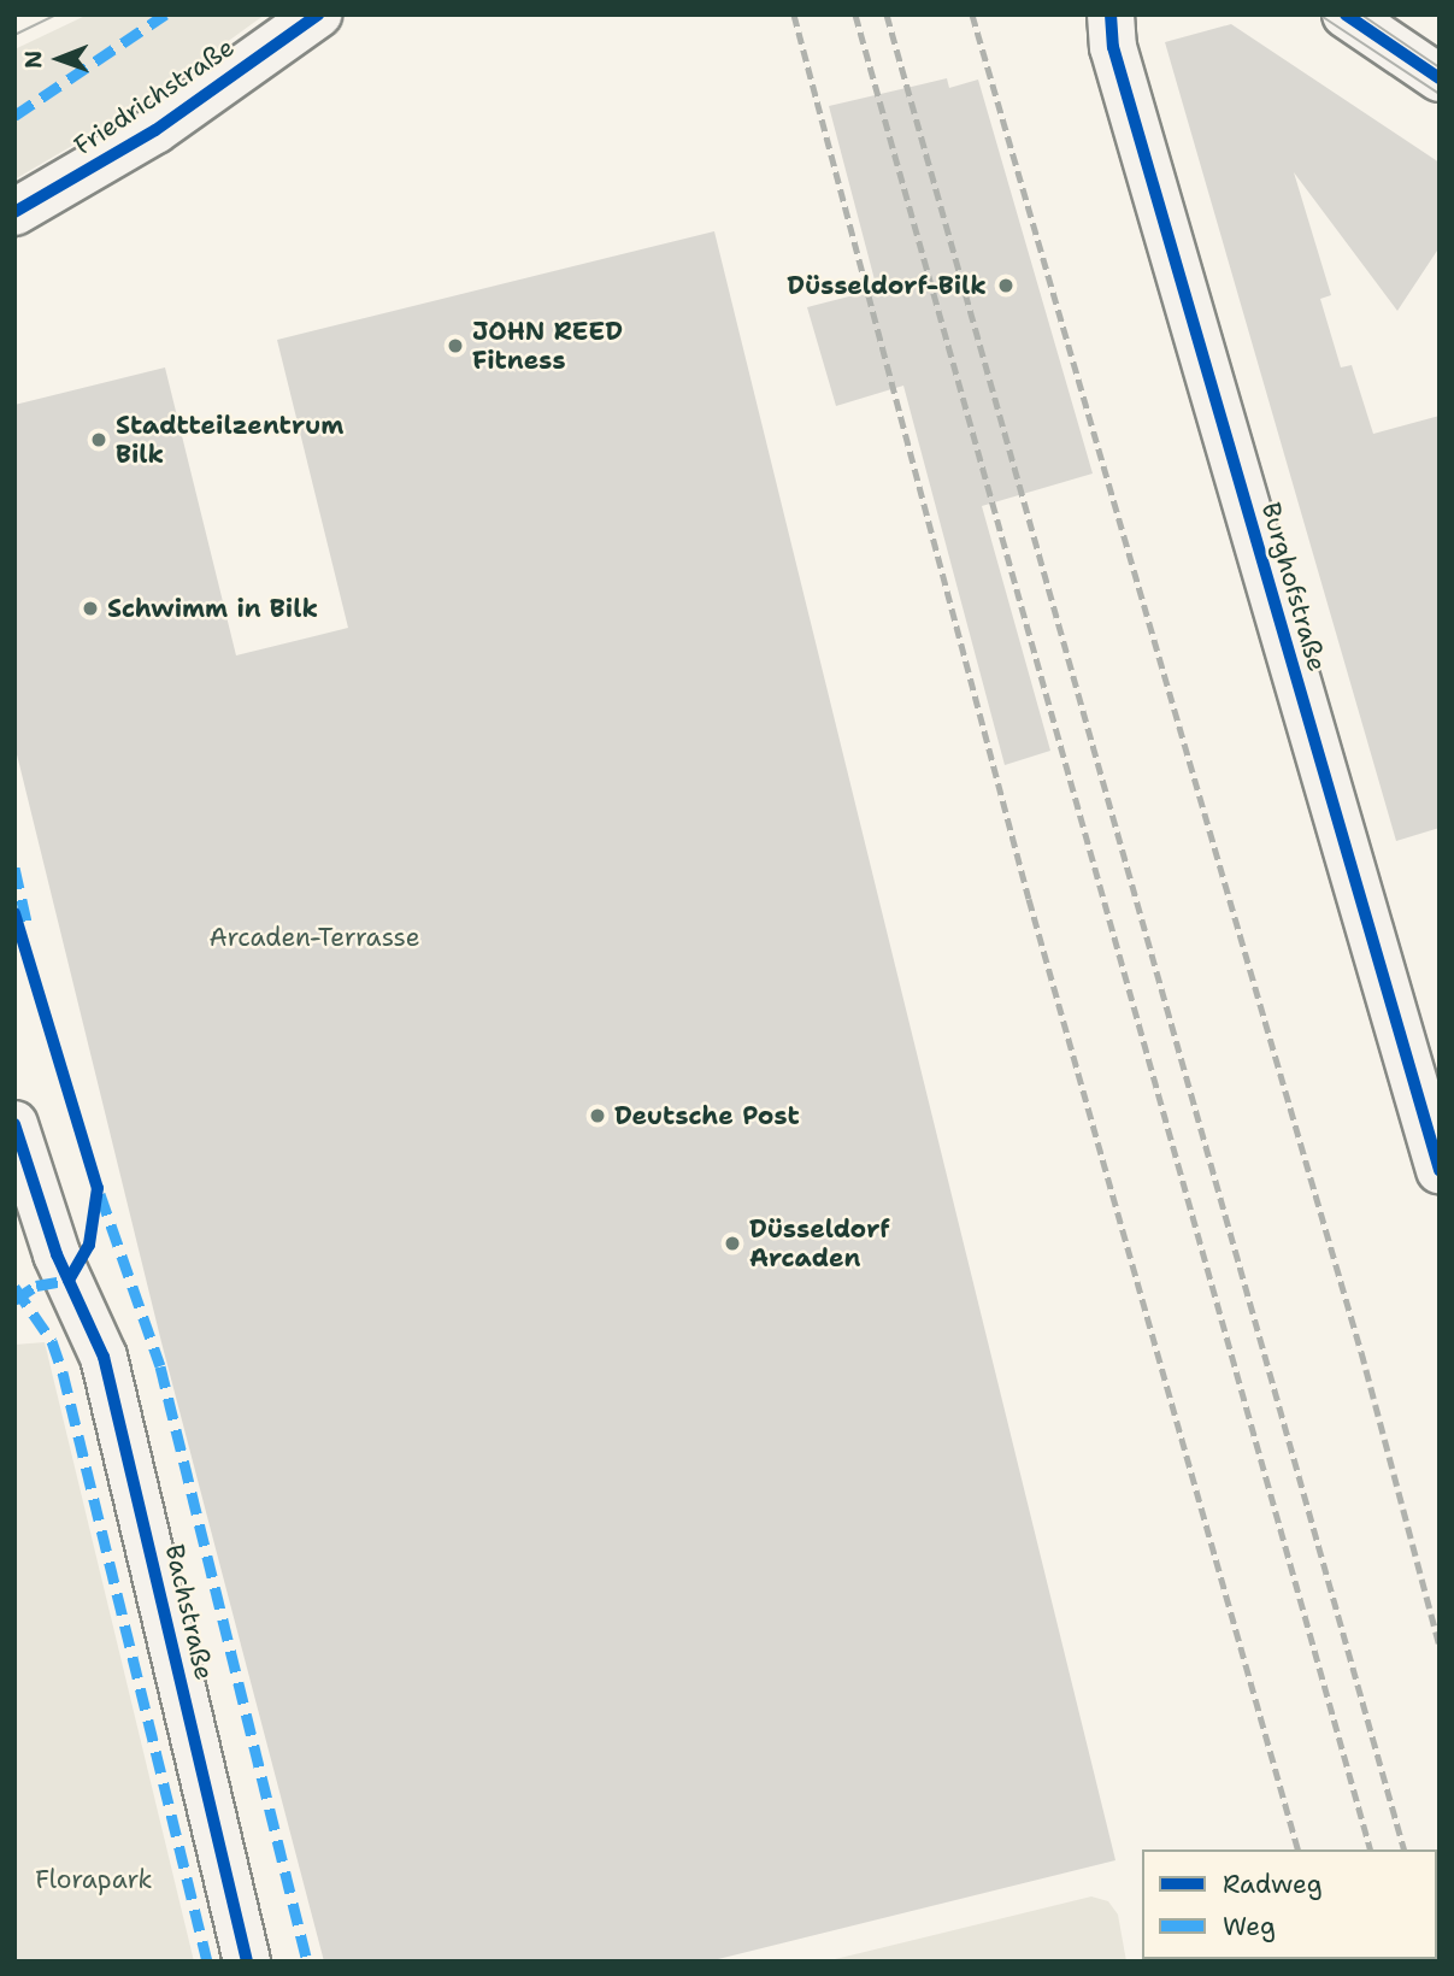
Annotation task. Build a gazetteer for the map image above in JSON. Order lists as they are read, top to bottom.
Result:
{
  "streets": {
    "street": ["Friedrichstraße", "Burghofstraße", "Bachstraße"]
  },
  "parks": ["Arcaden-Terrasse", "Florapark"],
  "places": [
    "Düsseldorf-Bilk",
    "JOHN REED Fitness",
    "Stadtteilzentrum Bilk",
    "Schwimm in Bilk",
    "Deutsche Post",
    "Düsseldorf Arcaden"
  ],
  "legend": ["Radweg", "Weg"],
  "north": "left"
}
